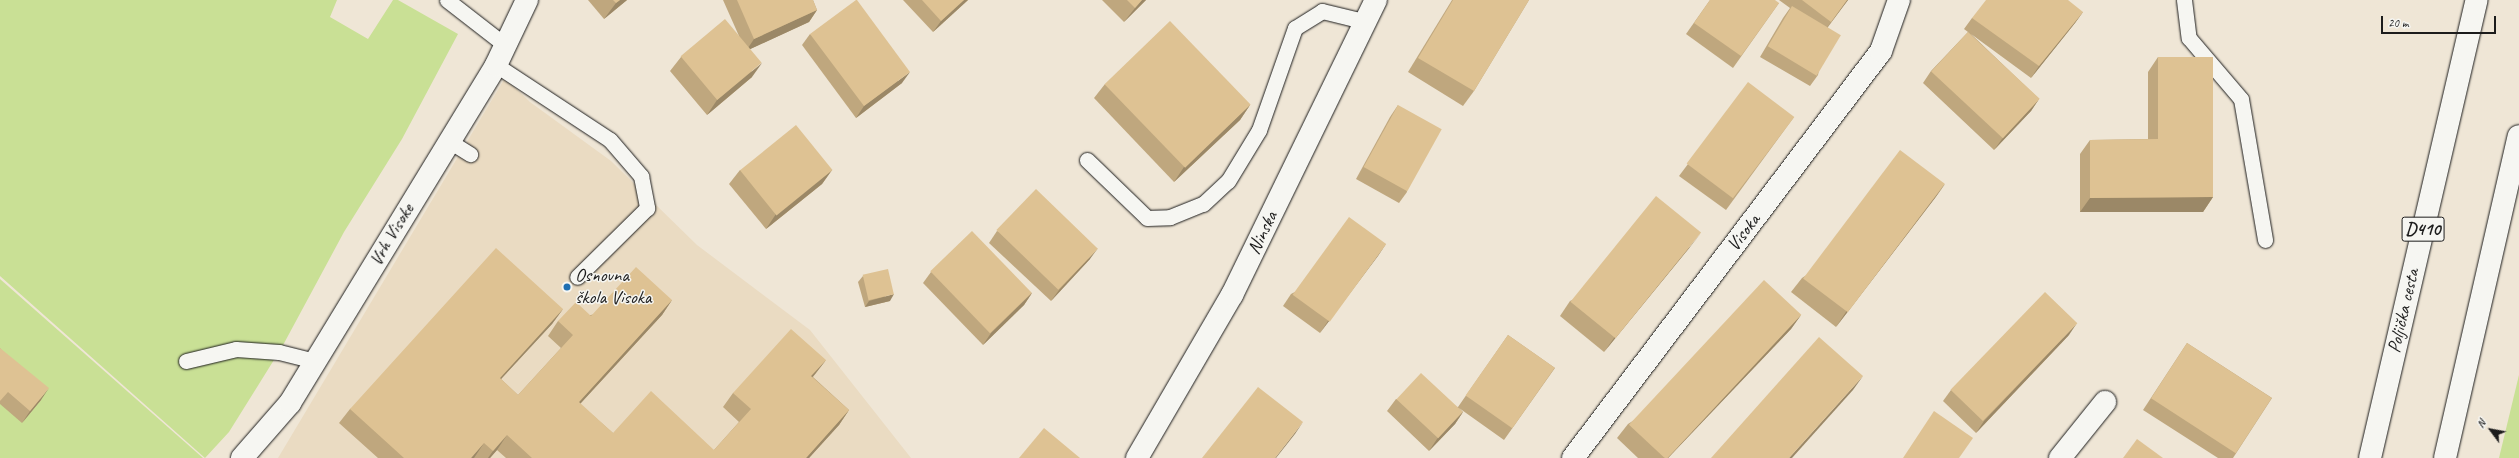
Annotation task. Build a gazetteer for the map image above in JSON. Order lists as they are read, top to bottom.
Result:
{
  "streets": {
    "street": [
      "D410",
      "Ninska",
      "Visoka",
      "Vrh Visoke",
      "Poljička cesta"
    ]
  },
  "places": ["Osnovna škola Visoka"],
  "scale_bar": "20 m",
  "north": "top left"
}
